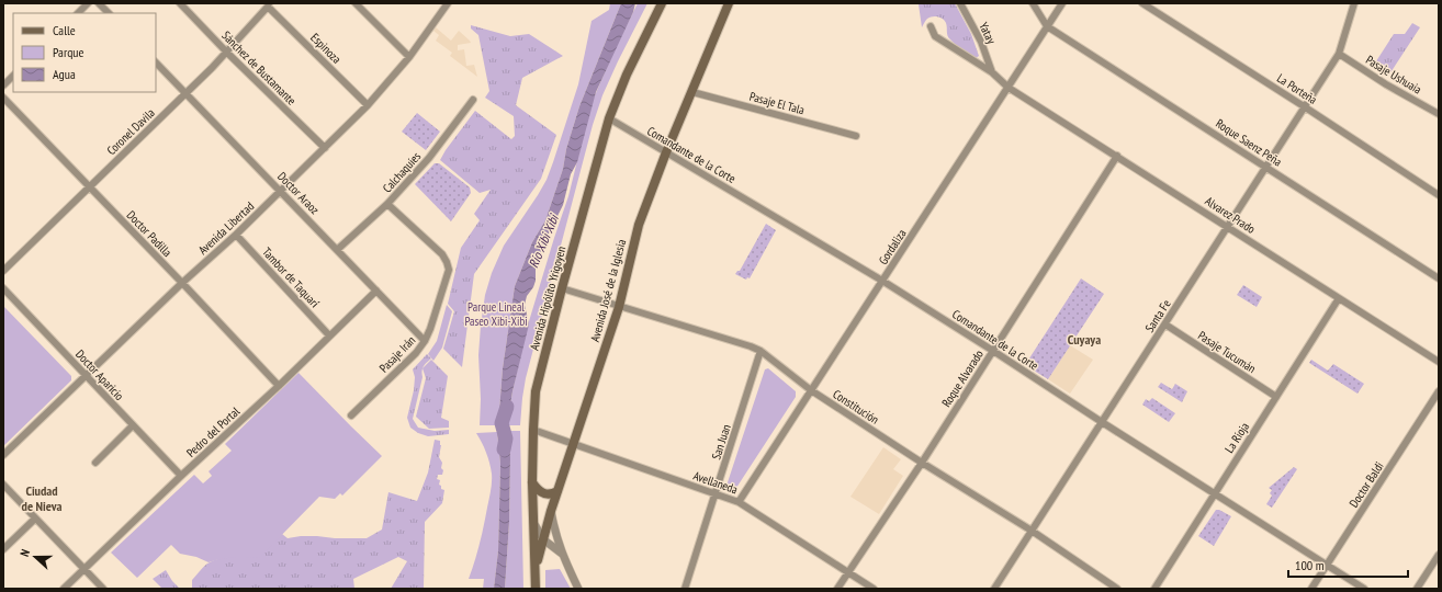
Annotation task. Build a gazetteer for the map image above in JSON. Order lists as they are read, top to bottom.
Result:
{
  "streets": {
    "main road": ["Avenida José de la Iglesia", "Avenida Hipólito Yrigoyen"],
    "street": [
      "Yatay",
      "Espinoza",
      "Sánchez de Bustamante",
      "Pasaje Ushuaia",
      "La Porteña",
      "Pasaje El Tala",
      "Coronel Davila",
      "Roque Saenz Peña",
      "Comandante de la Corte",
      "Calchaquies",
      "Doctor Araoz",
      "Alvarez Prado",
      "Avenida Libertad",
      "Doctor Padilla",
      "Gordaliza",
      "Tambor de Taquarí",
      "Santa Fe",
      "Pasaje Tucumán",
      "Pasaje Irán",
      "Doctor Aparicio",
      "Roque Alvarado",
      "Constitución",
      "Pedro del Portal",
      "La Rioja",
      "San Juan",
      "Avellaneda",
      "Doctor Baldi"
    ]
  },
  "crossings": [
    ["Yatay", "Alvarez Prado"],
    ["Espinoza", "Coronel Davila"],
    ["Espinoza", "Avenida Libertad"],
    ["Sánchez de Bustamante", "Coronel Davila"],
    ["Sánchez de Bustamante", "Avenida Libertad"],
    ["Pasaje Ushuaia", "Santa Fe"],
    ["La Porteña", "Santa Fe"],
    ["Pasaje El Tala", "Avenida José de la Iglesia"],
    ["Coronel Davila", "Doctor Araoz"],
    ["Coronel Davila", "Doctor Padilla"],
    ["Roque Saenz Peña", "Gordaliza"],
    ["Roque Saenz Peña", "Santa Fe"],
    ["Comandante de la Corte", "Gordaliza"],
    ["Comandante de la Corte", "Avenida José de la Iglesia"],
    ["Comandante de la Corte", "Avenida Hipólito Yrigoyen"],
    ["Comandante de la Corte", "Santa Fe"],
    ["Comandante de la Corte", "Roque Alvarado"],
    ["Comandante de la Corte", "La Rioja"],
    ["Comandante de la Corte", "Doctor Baldi"],
    ["Calchaquies", "Doctor Araoz"],
    ["Calchaquies", "Pasaje Irán"],
    ["Doctor Araoz", "Avenida Libertad"],
    ["Doctor Araoz", "Pasaje Irán"],
    ["Doctor Araoz", "Pedro del Portal"],
    ["Alvarez Prado", "Gordaliza"],
    ["Alvarez Prado", "Santa Fe"],
    ["Alvarez Prado", "Roque Alvarado"],
    ["Alvarez Prado", "La Rioja"],
    ["Avenida Libertad", "Doctor Padilla"],
    ["Avenida Libertad", "Tambor de Taquarí"],
    ["Avenida Libertad", "Doctor Aparicio"],
    ["Doctor Padilla", "Pedro del Portal"],
    ["Gordaliza", "Constitución"],
    ["Gordaliza", "Avellaneda"],
    ["Tambor de Taquarí", "Pedro del Portal"],
    ["Avenida José de la Iglesia", "Avenida Hipólito Yrigoyen"],
    ["Avenida José de la Iglesia", "Constitución"],
    ["Avenida José de la Iglesia", "Avellaneda"],
    ["Avenida Hipólito Yrigoyen", "Constitución"],
    ["Avenida Hipólito Yrigoyen", "Avellaneda"],
    ["Santa Fe", "Pasaje Tucumán"],
    ["Santa Fe", "Constitución"],
    ["Pasaje Tucumán", "La Rioja"],
    ["Doctor Aparicio", "Pedro del Portal"],
    ["Roque Alvarado", "Constitución"],
    ["Roque Alvarado", "Avellaneda"],
    ["Constitución", "San Juan"],
    ["San Juan", "Avellaneda"]
  ],
  "districts": ["Cuyaya", "Ciudad de Nieva"],
  "water": ["Río Xibi Xibi"],
  "parks": ["Parque Lineal Paseo Xibi-Xibi"],
  "legend": ["Calle", "Parque", "Agua"],
  "scale_bar": "100 m",
  "north": "left"
}
